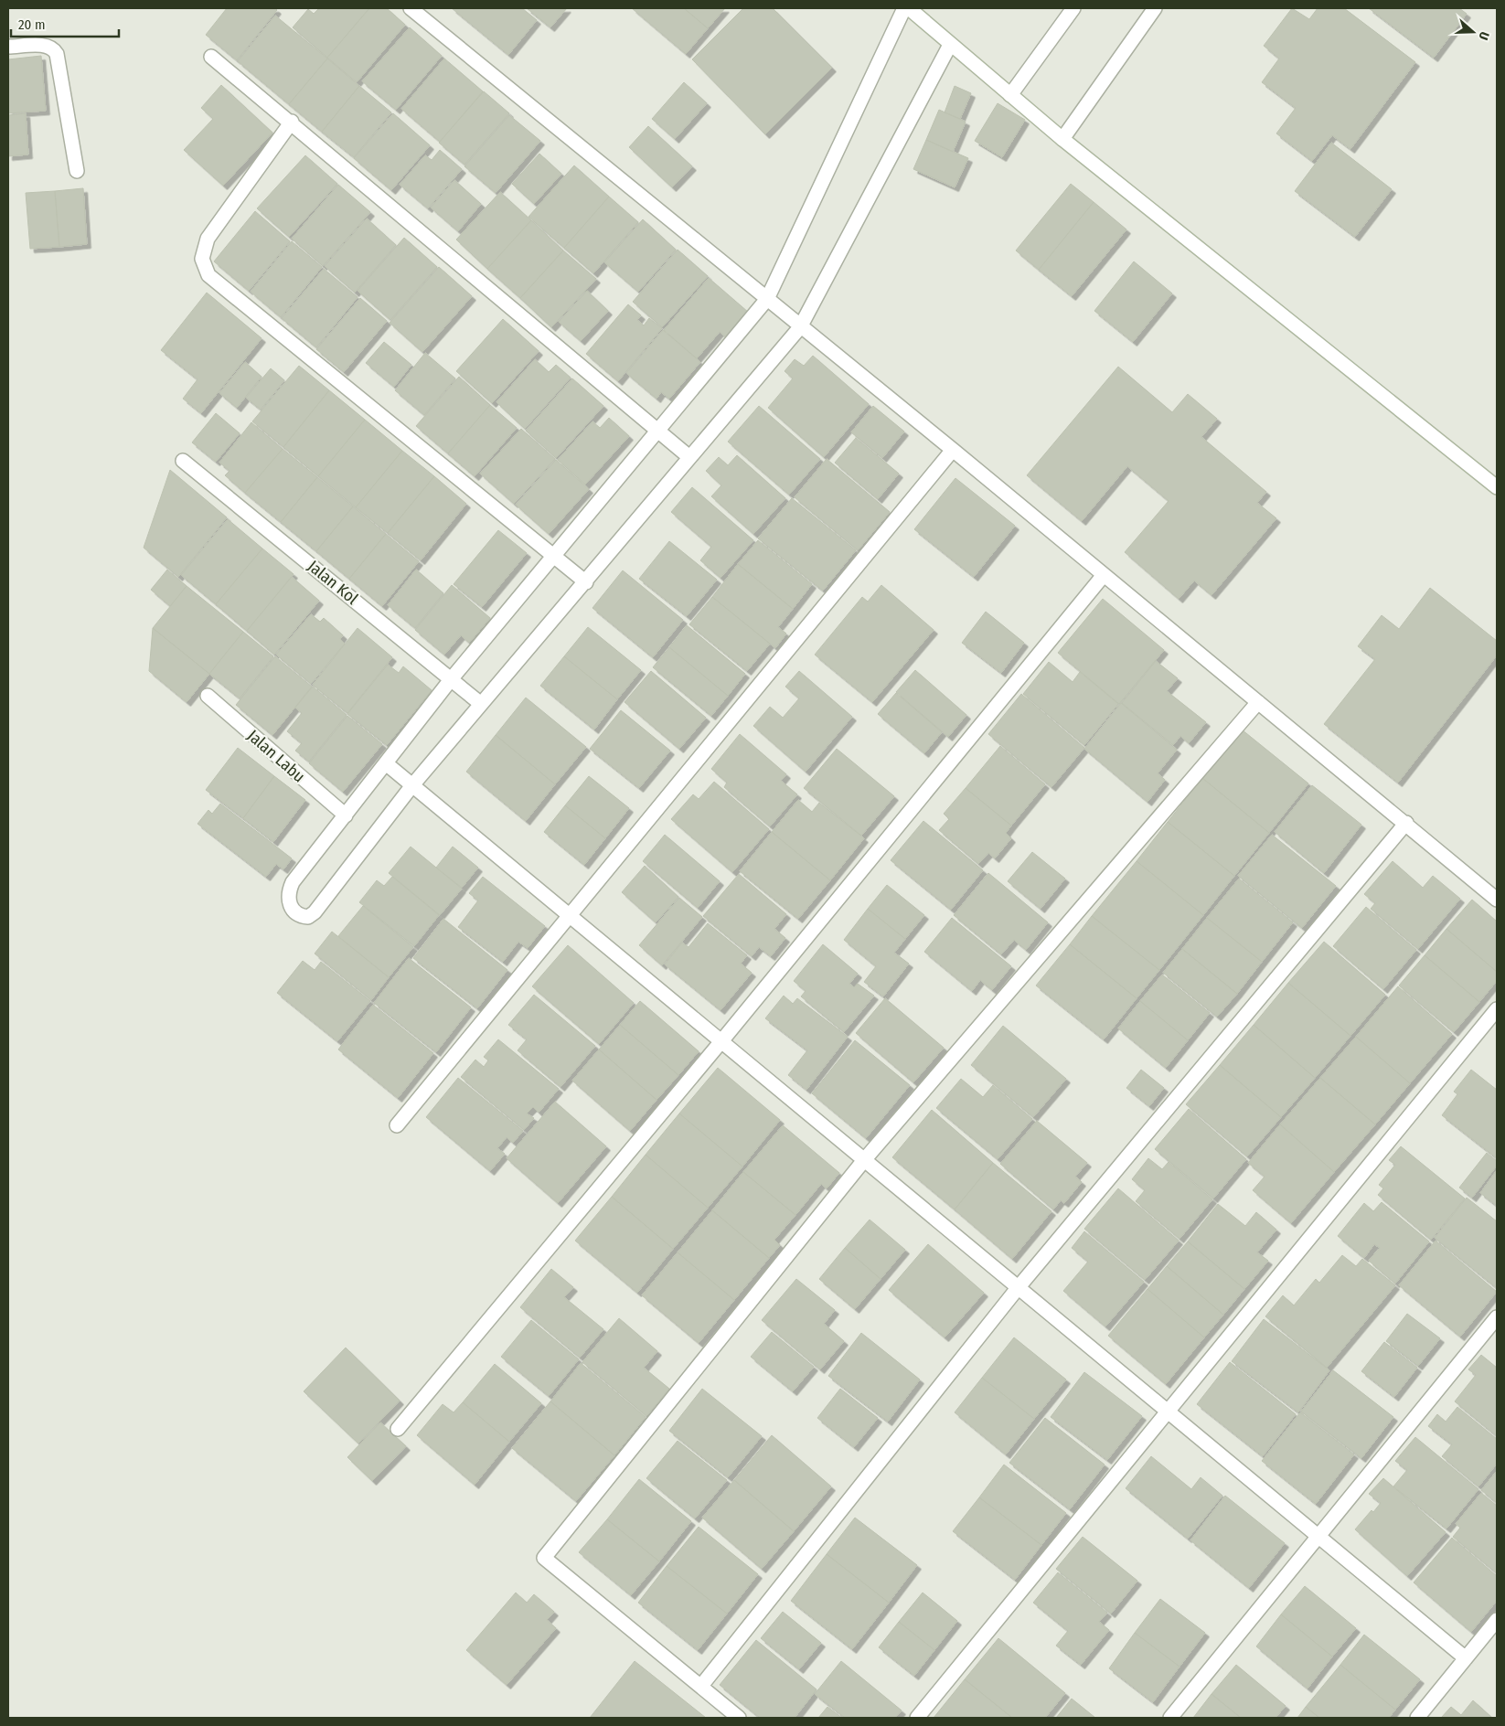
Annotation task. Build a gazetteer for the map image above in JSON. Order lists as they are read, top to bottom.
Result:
{
  "streets": {
    "street": ["Jalan Kol", "Jalan Labu"]
  },
  "scale_bar": "20 m",
  "north": "right"
}
